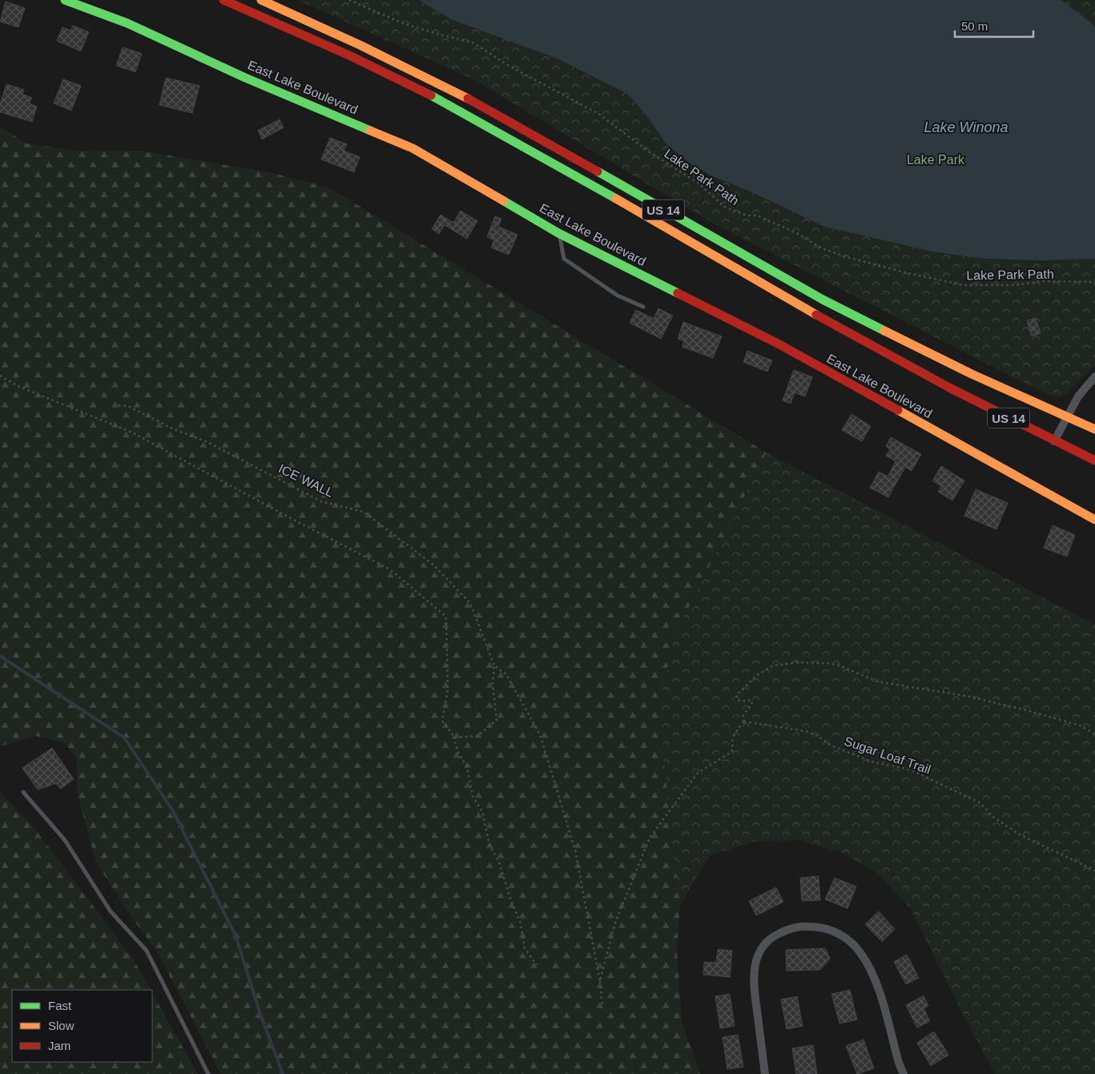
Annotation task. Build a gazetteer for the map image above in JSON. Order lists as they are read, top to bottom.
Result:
{
  "streets": {
    "main road": ["East Lake Boulevard", "US 14"],
    "path": ["Lake Park Path", "ICE WALL", "Sugar Loaf Trail"]
  },
  "water": ["Lake Winona"],
  "parks": ["Lake Park"],
  "legend": ["Fast", "Slow", "Jam"],
  "scale_bar": "50 m"
}
